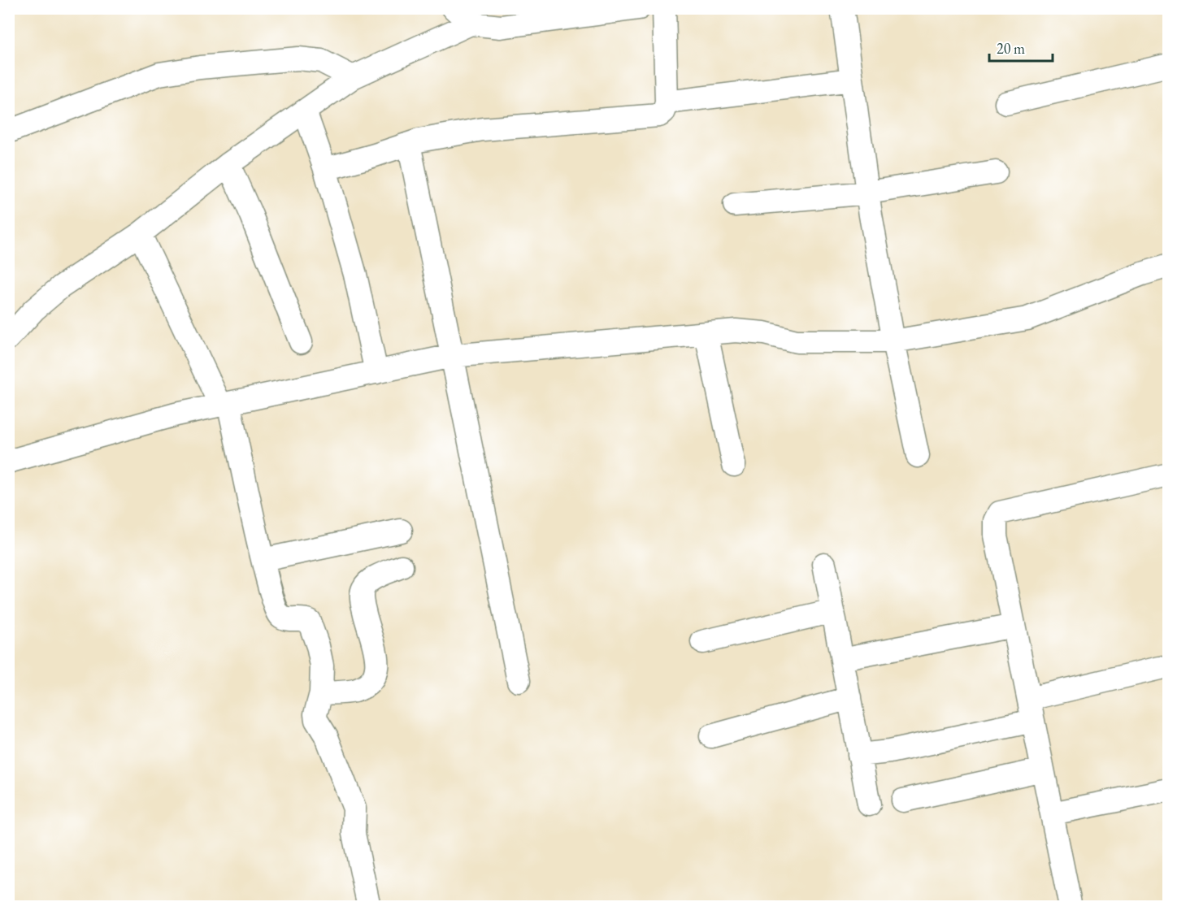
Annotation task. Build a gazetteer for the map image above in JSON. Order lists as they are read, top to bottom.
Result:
{
  "scale_bar": "20 m"
}
